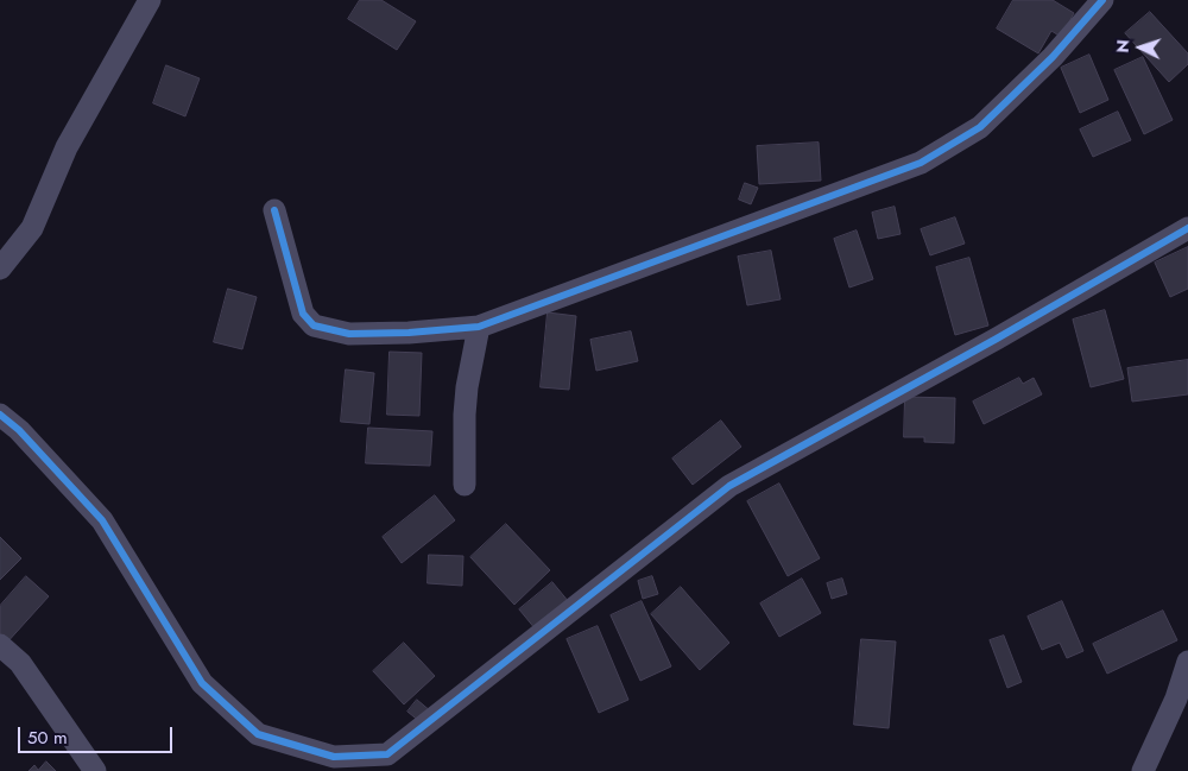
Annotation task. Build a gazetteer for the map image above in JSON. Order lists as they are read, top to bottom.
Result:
{
  "scale_bar": "50 m",
  "north": "left"
}
